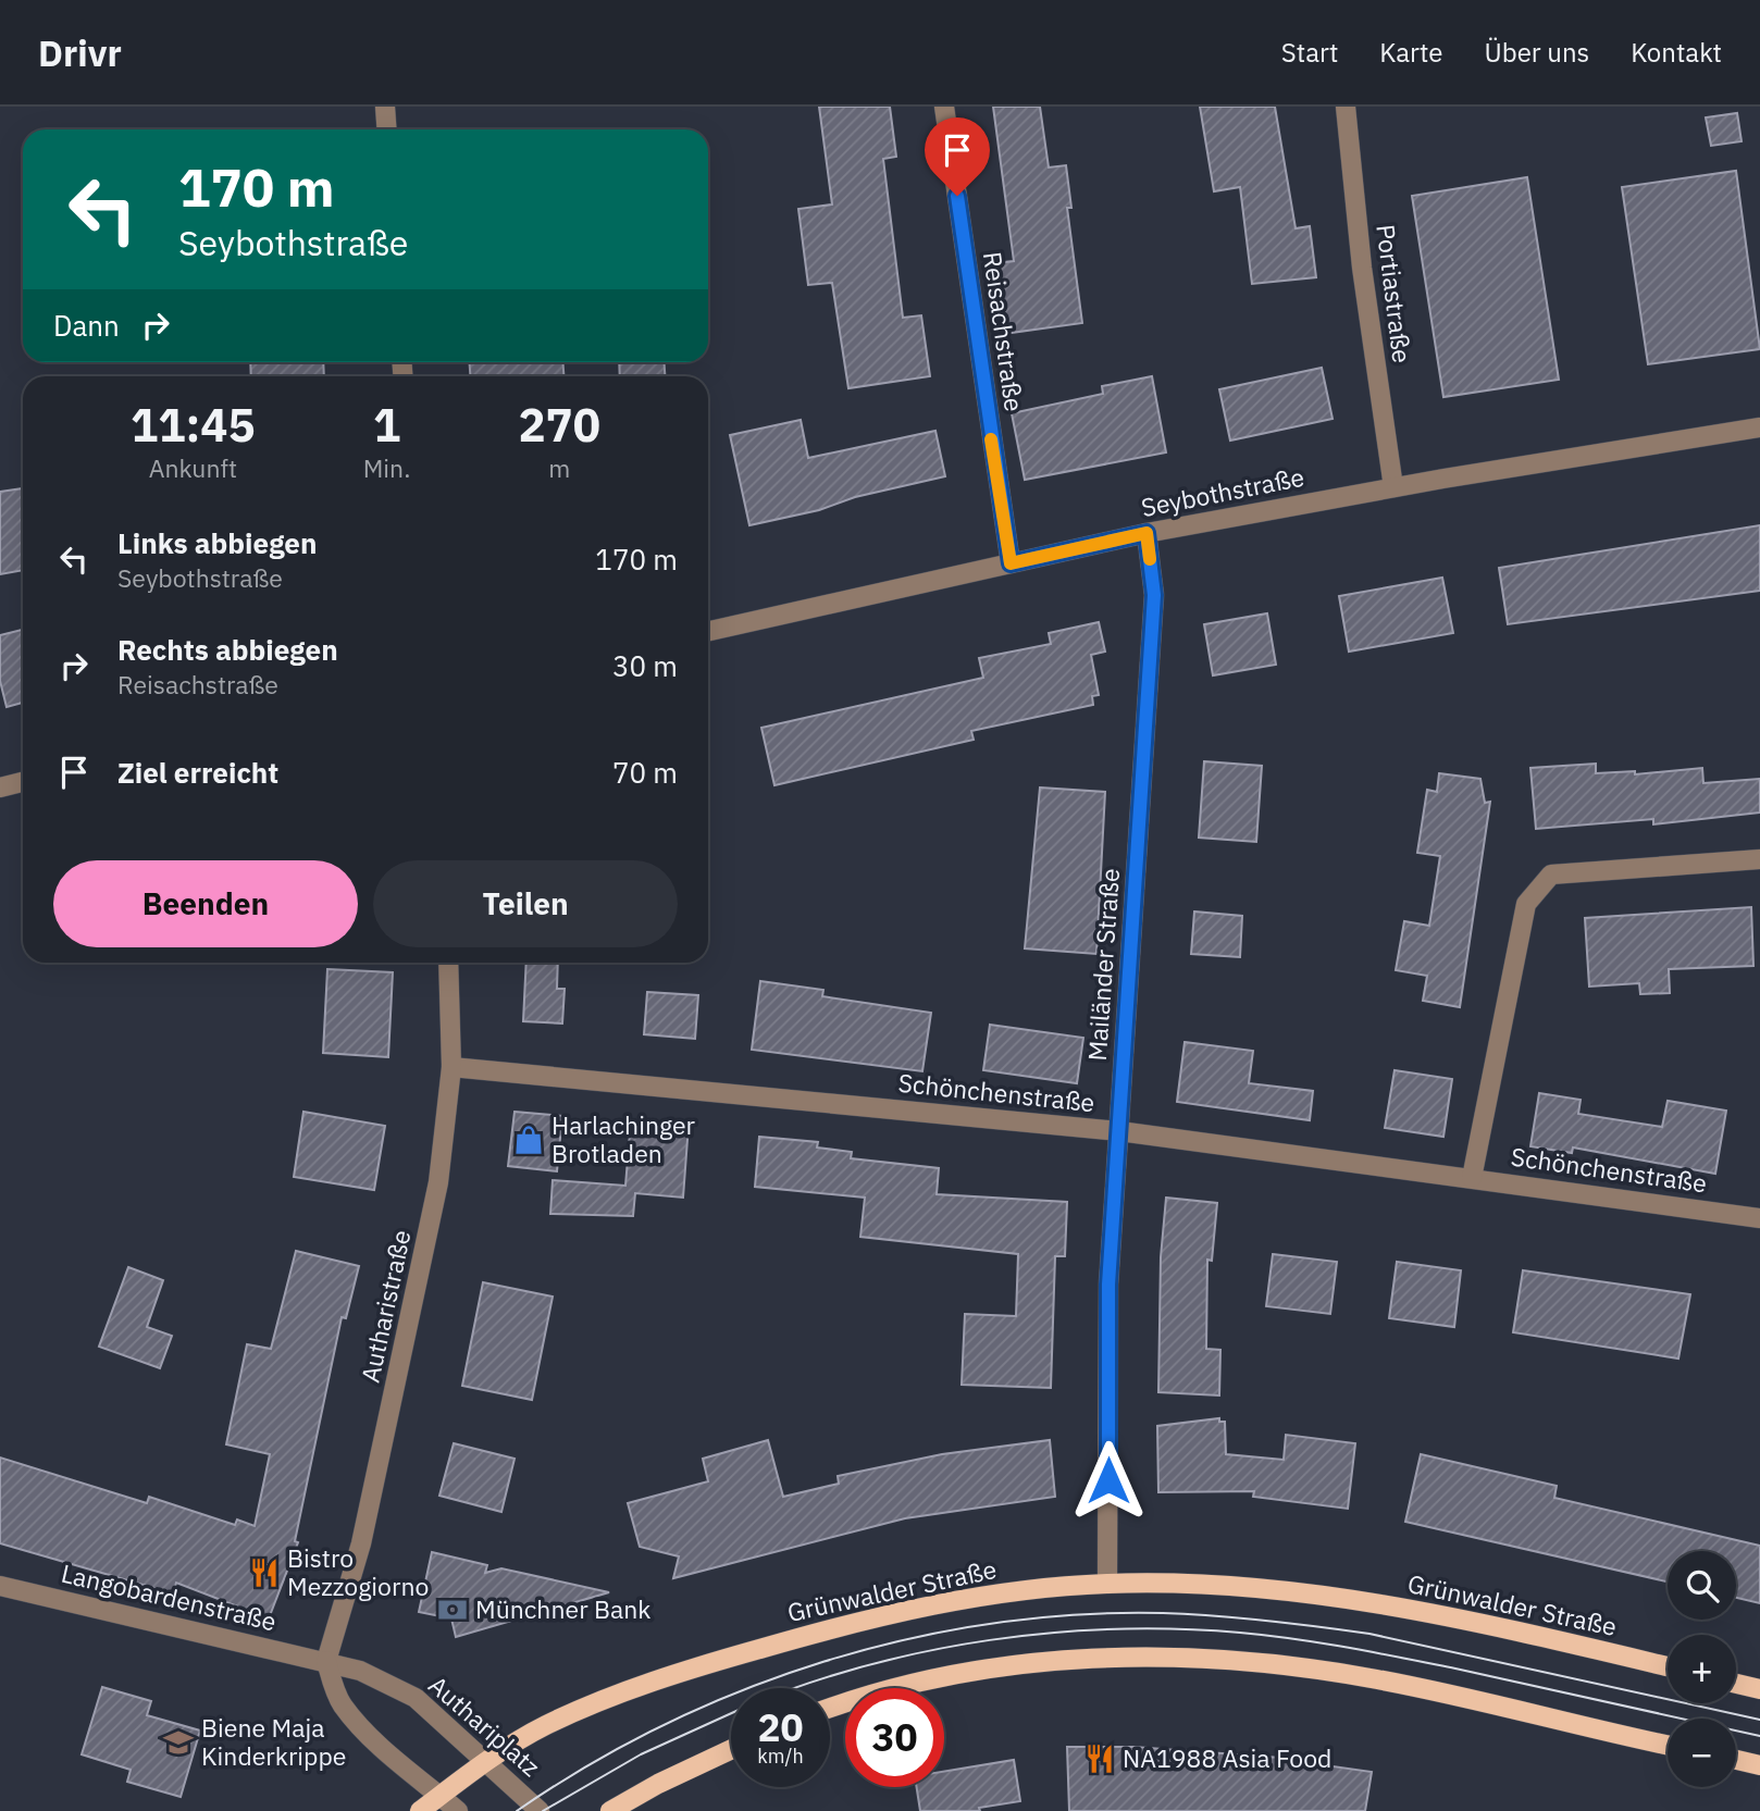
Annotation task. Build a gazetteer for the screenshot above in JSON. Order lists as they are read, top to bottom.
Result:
{
  "streets": {
    "main road": ["Grünwalder Straße"],
    "street": [
      "Portiastraße",
      "Reisachstraße",
      "Seybothstraße",
      "Mailänder Straße",
      "Schönchenstraße",
      "Autharistraße",
      "Langobardenstraße",
      "Authariplatz"
    ]
  },
  "crossings": [
    ["Portiastraße", "Seybothstraße"],
    ["Reisachstraße", "Seybothstraße"],
    ["Seybothstraße", "Mailänder Straße"],
    ["Mailänder Straße", "Schönchenstraße"],
    ["Mailänder Straße", "Grünwalder Straße"],
    ["Schönchenstraße", "Autharistraße"],
    ["Autharistraße", "Langobardenstraße"],
    ["Autharistraße", "Authariplatz"],
    ["Grünwalder Straße", "Authariplatz"],
    ["Langobardenstraße", "Authariplatz"]
  ],
  "places": {
    "shop": ["Harlachinger Brotladen"],
    "restaurant": ["Bistro Mezzogiorno", "NA1988 Asia Food"],
    "bank": ["Münchner Bank"],
    "school or university": ["Biene Maja Kinderkrippe"]
  },
  "page": {
    "header": "Drivr",
    "nav": [
      "Start",
      "Karte",
      "Über uns",
      "Kontakt"
    ],
    "turn": ["170 m", "Seybothstraße"],
    "then": "Dann",
    "eta": [
      "11:45",
      "Ankunft",
      "1",
      "Min.",
      "270",
      "m"
    ],
    "list": [
      {
        "name": "Links abbiegen",
        "note": "Seybothstraße",
        "value": "170 m"
      },
      {
        "name": "Rechts abbiegen",
        "note": "Reisachstraße",
        "value": "30 m"
      },
      {
        "name": "Ziel erreicht",
        "value": "70 m"
      }
    ],
    "buttons": ["Beenden", "Teilen"],
    "map_buttons": ["+", "−"],
    "speed": "20 km/h",
    "limit": "30"
  }
}
